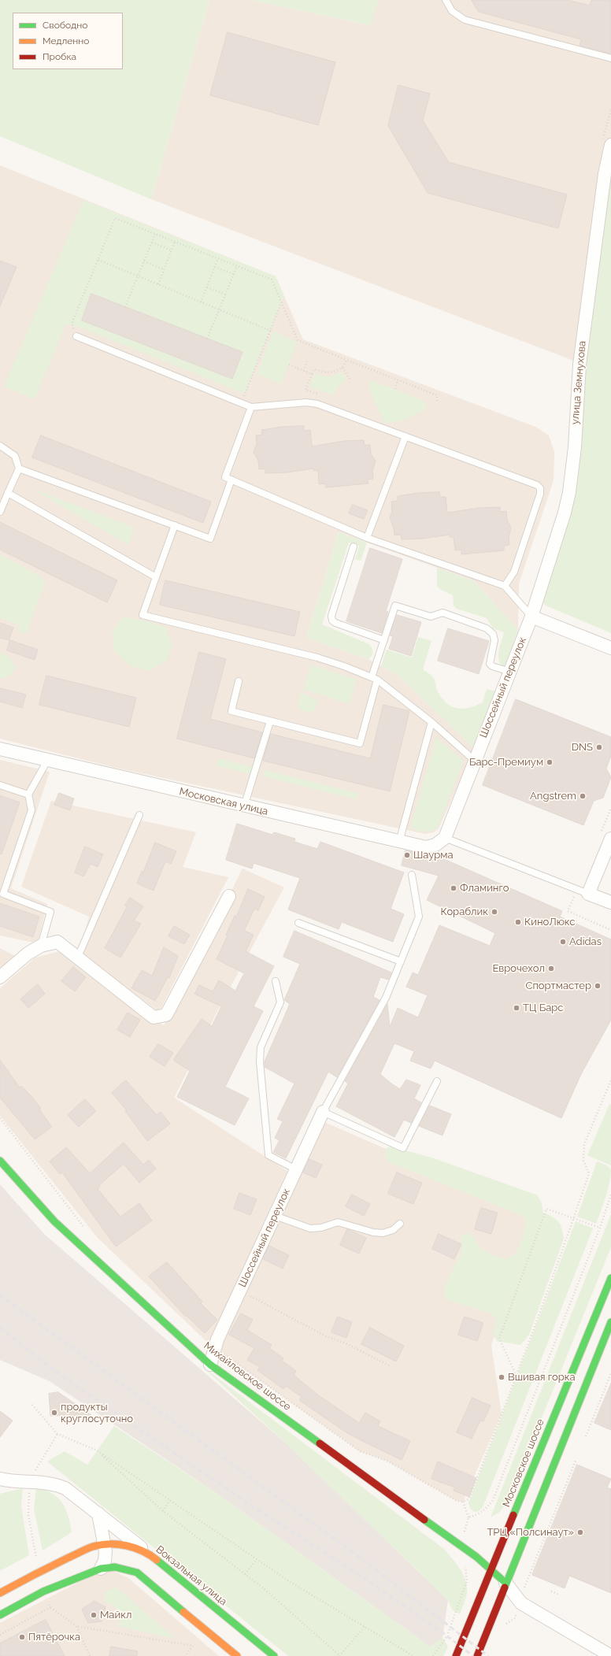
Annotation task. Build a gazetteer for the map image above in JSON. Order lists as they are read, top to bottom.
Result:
{
  "streets": {
    "main road": ["Михайловское шоссе", "Московское шоссе", "Вокзальная улица"],
    "street": ["улица Земнухова", "Шоссейный переулок", "Московская улица"]
  },
  "crossings": [
    ["улица Земнухова", "Шоссейный переулок"],
    ["Шоссейный переулок", "Московская улица"],
    ["Шоссейный переулок", "Михайловское шоссе"],
    ["Михайловское шоссе", "Московское шоссе"]
  ],
  "places": [
    "DNS",
    "Барс-Премиум",
    "Angstrem",
    "Шаурма",
    "Фламинго",
    "Кораблик",
    "КиноЛюкс",
    "Adidas",
    "Еврочехол",
    "Спортмастер",
    "ТЦ Барс",
    "Вшивая горка",
    "продукты круглосуточно",
    "ТРЦ «Полсинаут»",
    "Майкл",
    "Пятёрочка"
  ],
  "legend": ["Свободно", "Медленно", "Пробка"]
}
